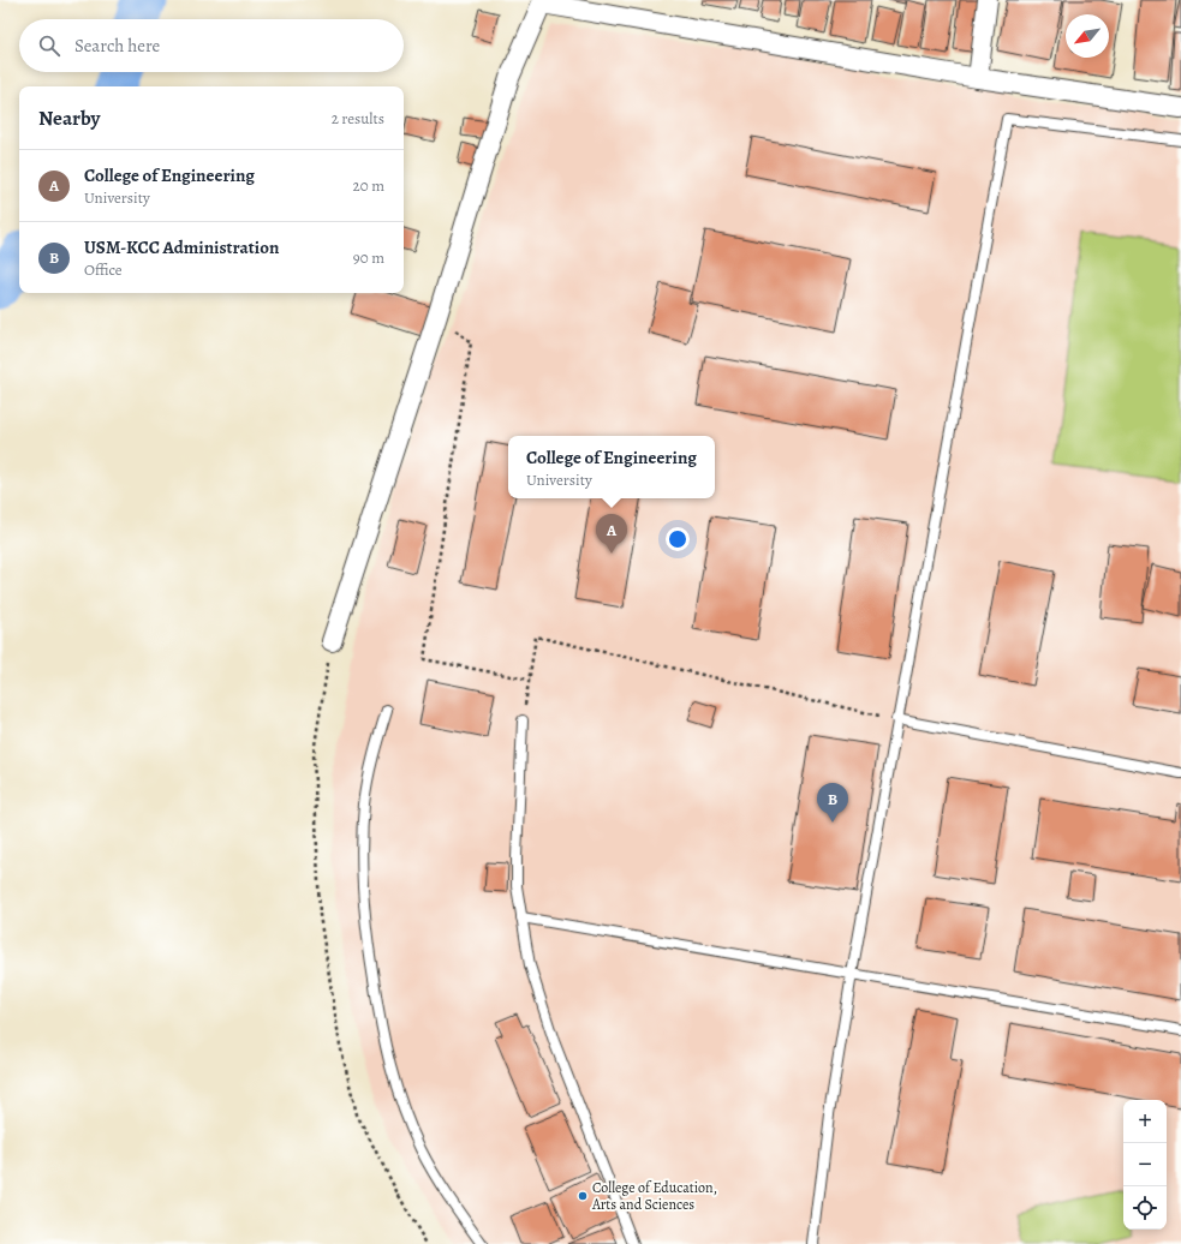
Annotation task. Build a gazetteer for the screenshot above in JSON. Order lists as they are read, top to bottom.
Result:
{
  "places": ["College of Education, Arts and Sciences"],
  "north": "bottom left",
  "page": {
    "search": "Search here",
    "heading": ["Nearby", "2 results"],
    "list": [
      {
        "mark": "A",
        "name": "College of Engineering",
        "note": "University",
        "value": "20 m"
      },
      {
        "mark": "B",
        "name": "USM-KCC Administration",
        "note": "Office",
        "value": "90 m"
      }
    ],
    "popup": ["College of Engineering", "University"],
    "pins": ["A", "B"],
    "map_buttons": ["+", "−"]
  }
}
